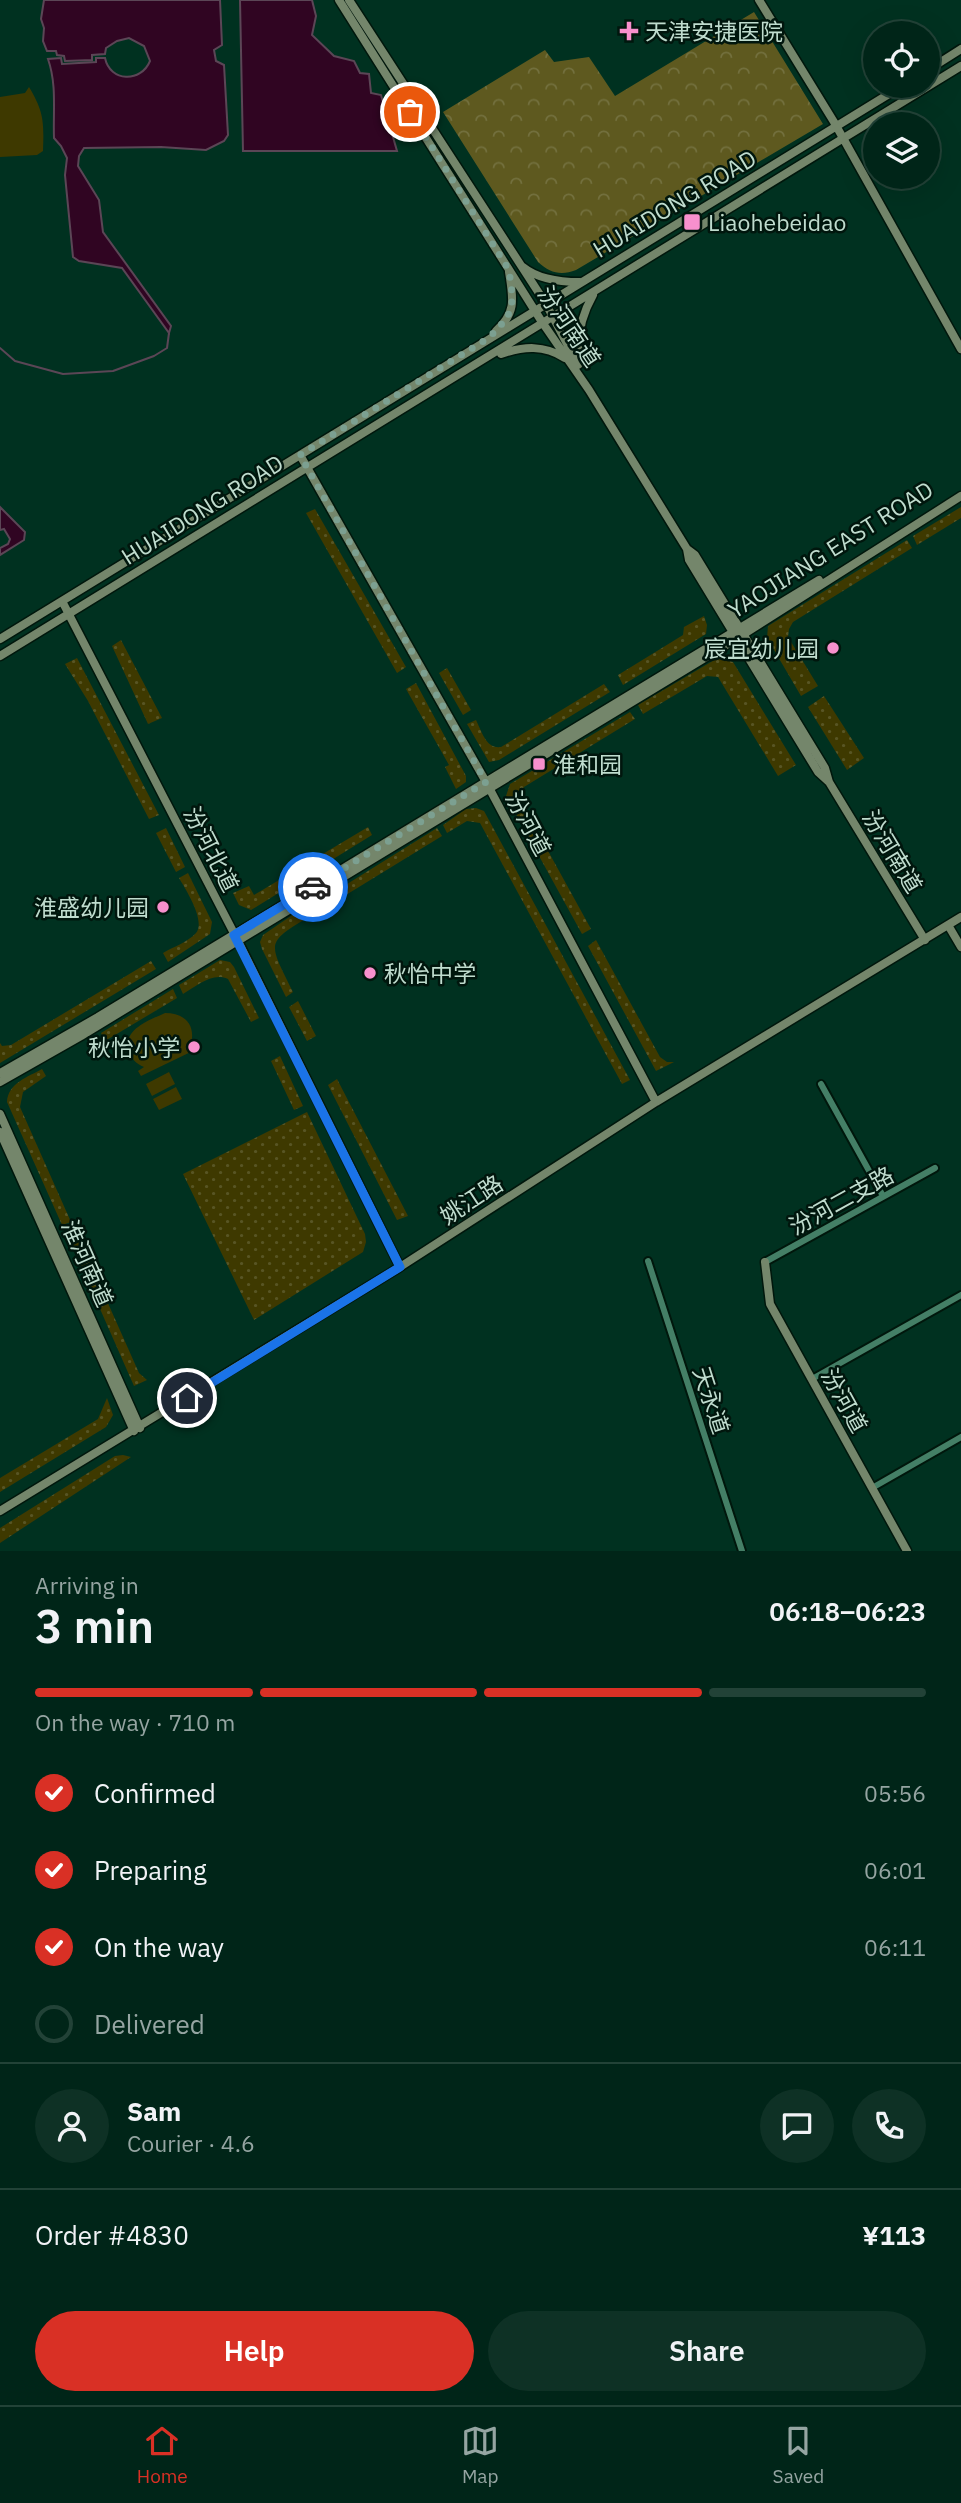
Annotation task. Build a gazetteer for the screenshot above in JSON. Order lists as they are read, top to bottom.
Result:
{
  "streets": {
    "main road": [
      "HUAIDONG ROAD",
      "汾河南道",
      "YAOJIANG EAST ROAD",
      "汾河道",
      "汾河北道",
      "姚江路",
      "淮河南道"
    ],
    "street": ["汾河二支路", "天永道"]
  },
  "crossings": [
    ["HUAIDONG ROAD", "汾河南道"],
    ["HUAIDONG ROAD", "汾河道"],
    ["HUAIDONG ROAD", "汾河北道"],
    ["汾河南道", "YAOJIANG EAST ROAD"],
    ["汾河南道", "姚江路"],
    ["YAOJIANG EAST ROAD", "汾河道"],
    ["YAOJIANG EAST ROAD", "汾河北道"],
    ["汾河道", "姚江路"],
    ["汾河道", "汾河二支路"],
    ["汾河北道", "姚江路"],
    ["姚江路", "淮河南道"]
  ],
  "places": {
    "health": ["天津安捷医院"],
    "transit": ["Liaohebeidao", "淮和园"],
    "other": [
      "宸宜幼儿园",
      "淮盛幼儿园",
      "秋怡中学",
      "秋怡小学"
    ]
  },
  "page": {
    "heading": ["3 min", "Arriving in", "06:18–06:23"],
    "panel": [
      "Sam",
      "Courier · 4.6",
      "Order #4830",
      "¥113"
    ],
    "bar": "On the way · 710 m",
    "list": [
      ["Confirmed", "05:56"],
      ["Preparing", "06:01"],
      ["On the way", "06:11"],
      "Delivered"
    ],
    "buttons": ["Help", "Share"],
    "tabs": ["Home", "Map", "Saved"]
  }
}
